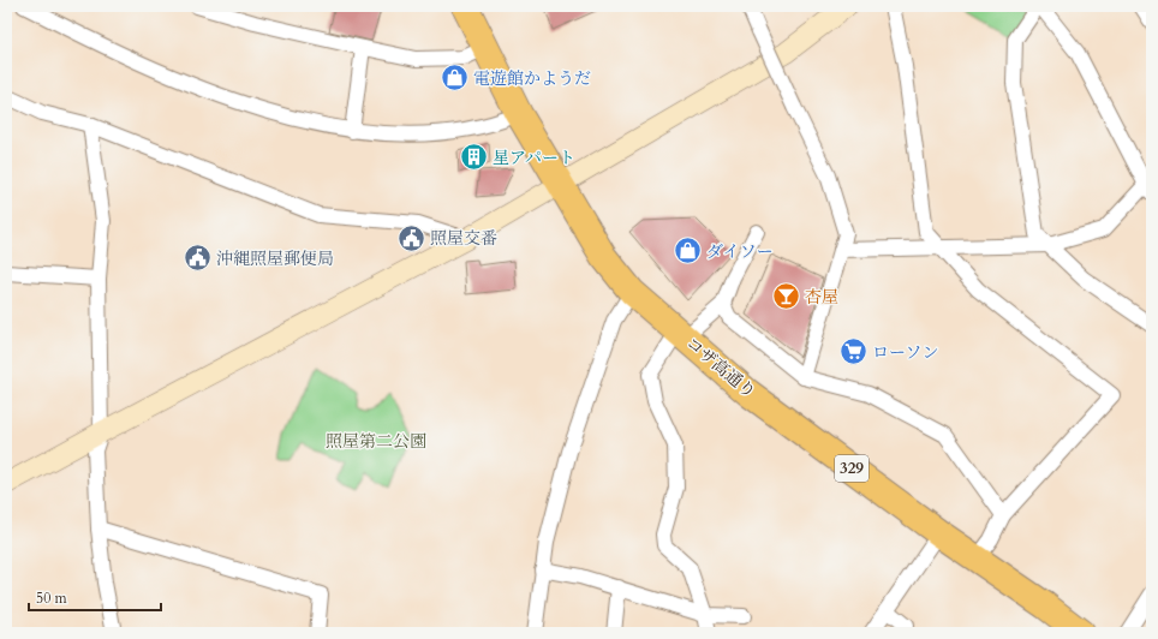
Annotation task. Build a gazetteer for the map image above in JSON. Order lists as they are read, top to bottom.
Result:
{
  "streets": {
    "highway": ["コザ高通り", "329"]
  },
  "parks": ["照屋第二公園"],
  "places": {
    "shop": ["電遊館かようだ", "ダイソー"],
    "building": ["星アパート"],
    "public building": ["照屋交番", "沖縄照屋郵便局"],
    "bar": ["杏屋"],
    "supermarket": ["ローソン"]
  },
  "scale_bar": "50 m"
}
